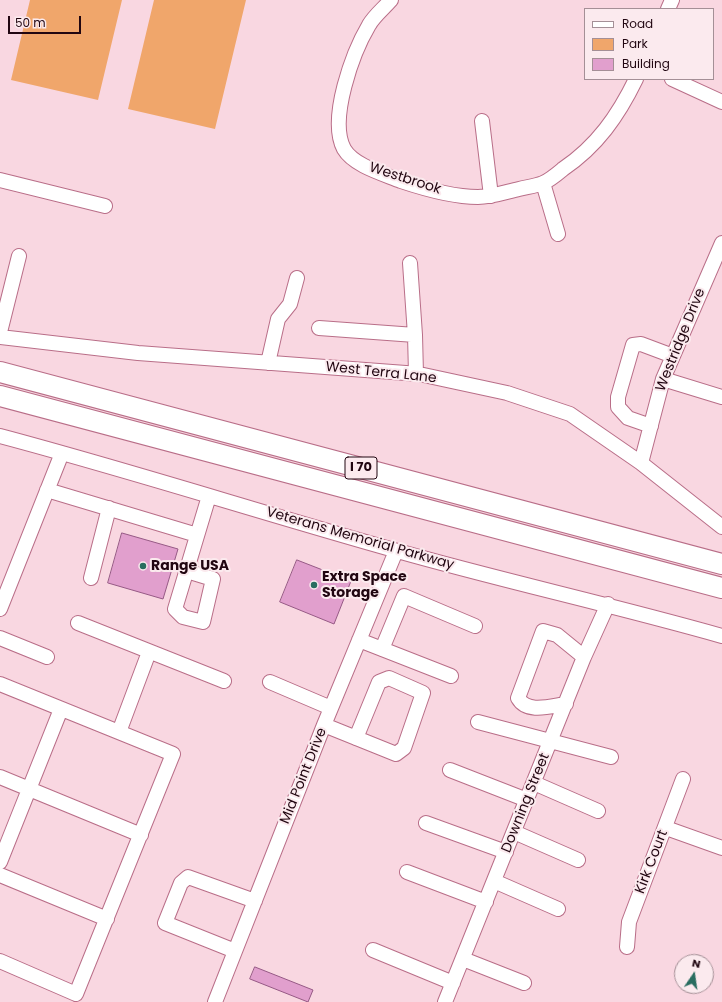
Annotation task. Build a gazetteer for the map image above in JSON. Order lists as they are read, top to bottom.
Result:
{
  "streets": {
    "highway": ["I 70"],
    "street": [
      "Westbrook",
      "Westridge Drive",
      "West Terra Lane",
      "Veterans Memorial Parkway",
      "Mid Point Drive",
      "Downing Street",
      "Kirk Court"
    ]
  },
  "crossings": [
    ["Westridge Drive", "West Terra Lane"],
    ["Veterans Memorial Parkway", "Mid Point Drive"],
    ["Veterans Memorial Parkway", "Downing Street"]
  ],
  "places": ["Range USA", "Extra Space Storage"],
  "legend": ["Road", "Park", "Building"],
  "scale_bar": "50 m",
  "north": "top"
}
